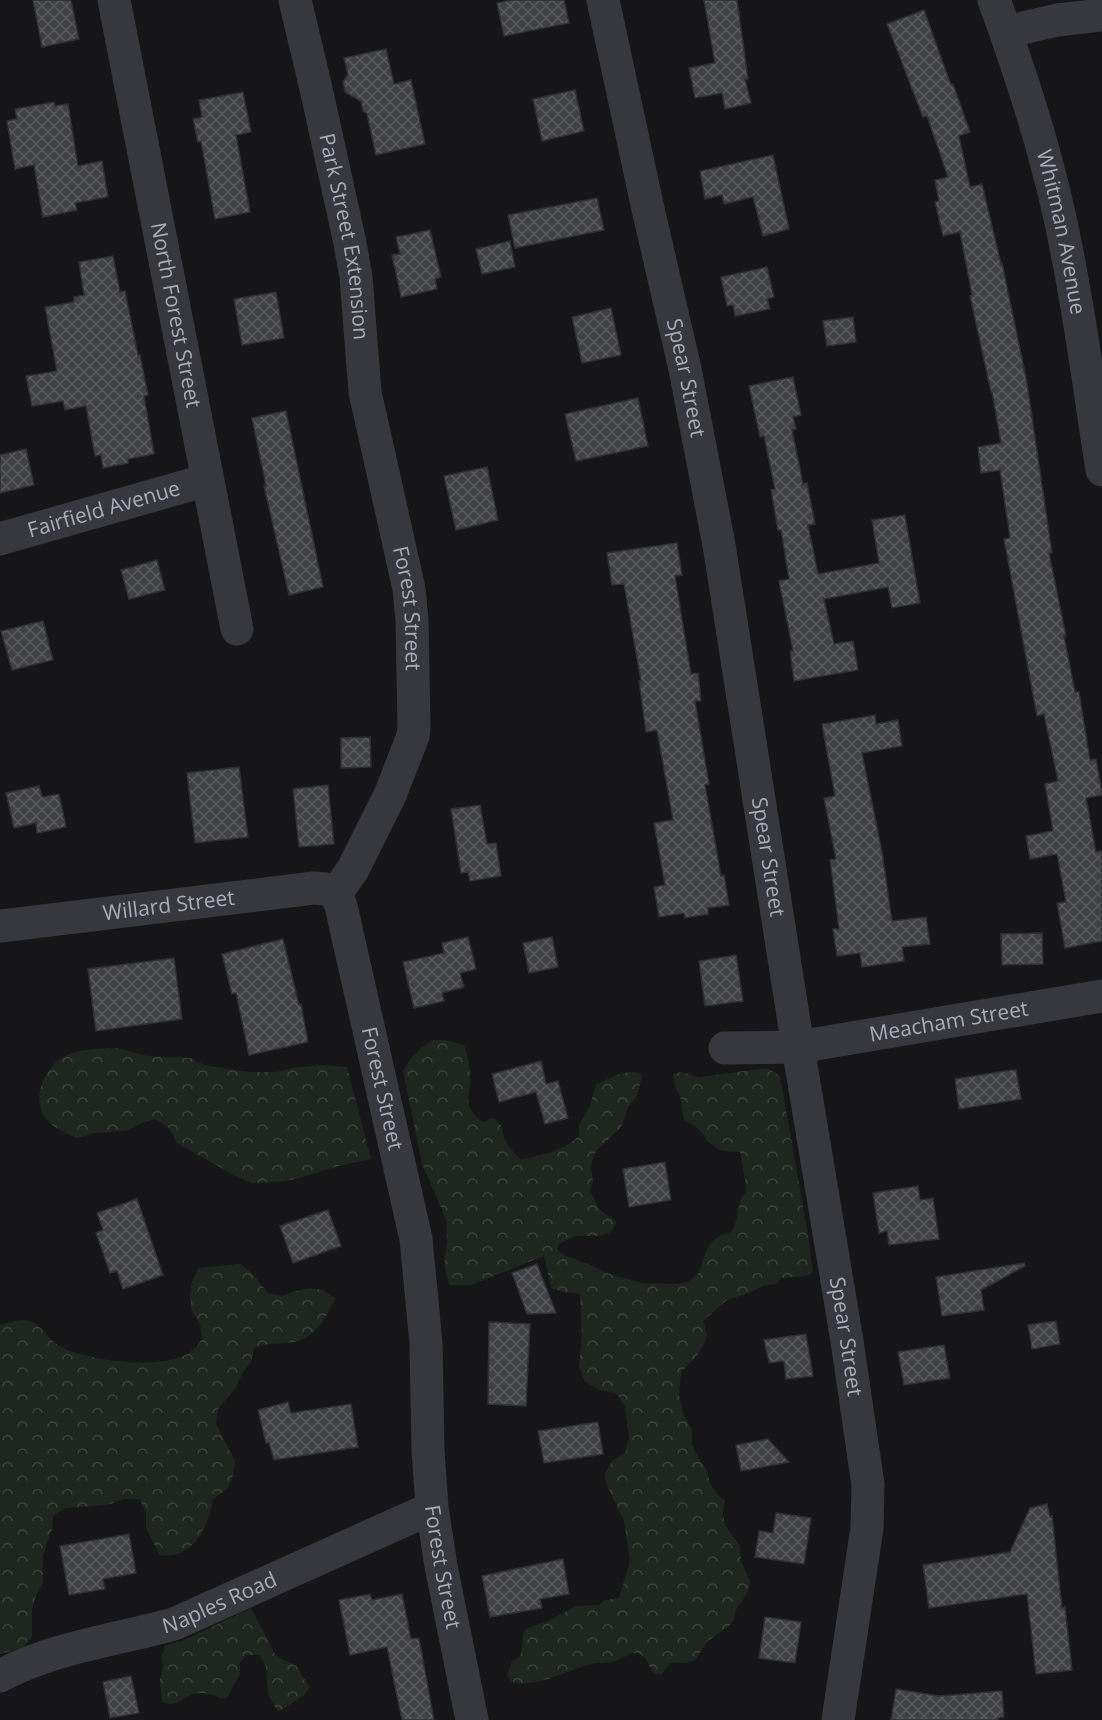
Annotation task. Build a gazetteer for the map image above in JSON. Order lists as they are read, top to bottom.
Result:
{
  "streets": {
    "street": [
      "Whitman Avenue",
      "Park Street Extension",
      "North Forest Street",
      "Spear Street",
      "Fairfield Avenue",
      "Forest Street",
      "Willard Street",
      "Meacham Street",
      "Naples Road"
    ]
  },
  "crossings": [
    ["Park Street Extension", "Forest Street"],
    ["North Forest Street", "Fairfield Avenue"],
    ["Spear Street", "Meacham Street"],
    ["Forest Street", "Willard Street"],
    ["Forest Street", "Naples Road"]
  ]
}
